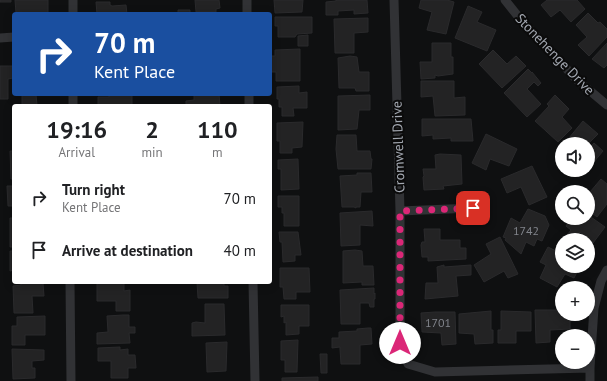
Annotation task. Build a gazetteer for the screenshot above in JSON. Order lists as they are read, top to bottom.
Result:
{
  "streets": {
    "street": ["Stonehenge Drive", "Cromwell Drive"]
  },
  "house_numbers": ["1742", "1701"],
  "page": {
    "turn": ["70 m", "Kent Place"],
    "eta": [
      "19:16",
      "Arrival",
      "2",
      "min",
      "110",
      "m"
    ],
    "map_buttons": ["+", "−"],
    "list": [
      {
        "name": "Turn right",
        "note": "Kent Place",
        "value": "70 m"
      },
      {
        "name": "Arrive at destination",
        "value": "40 m"
      }
    ]
  }
}
